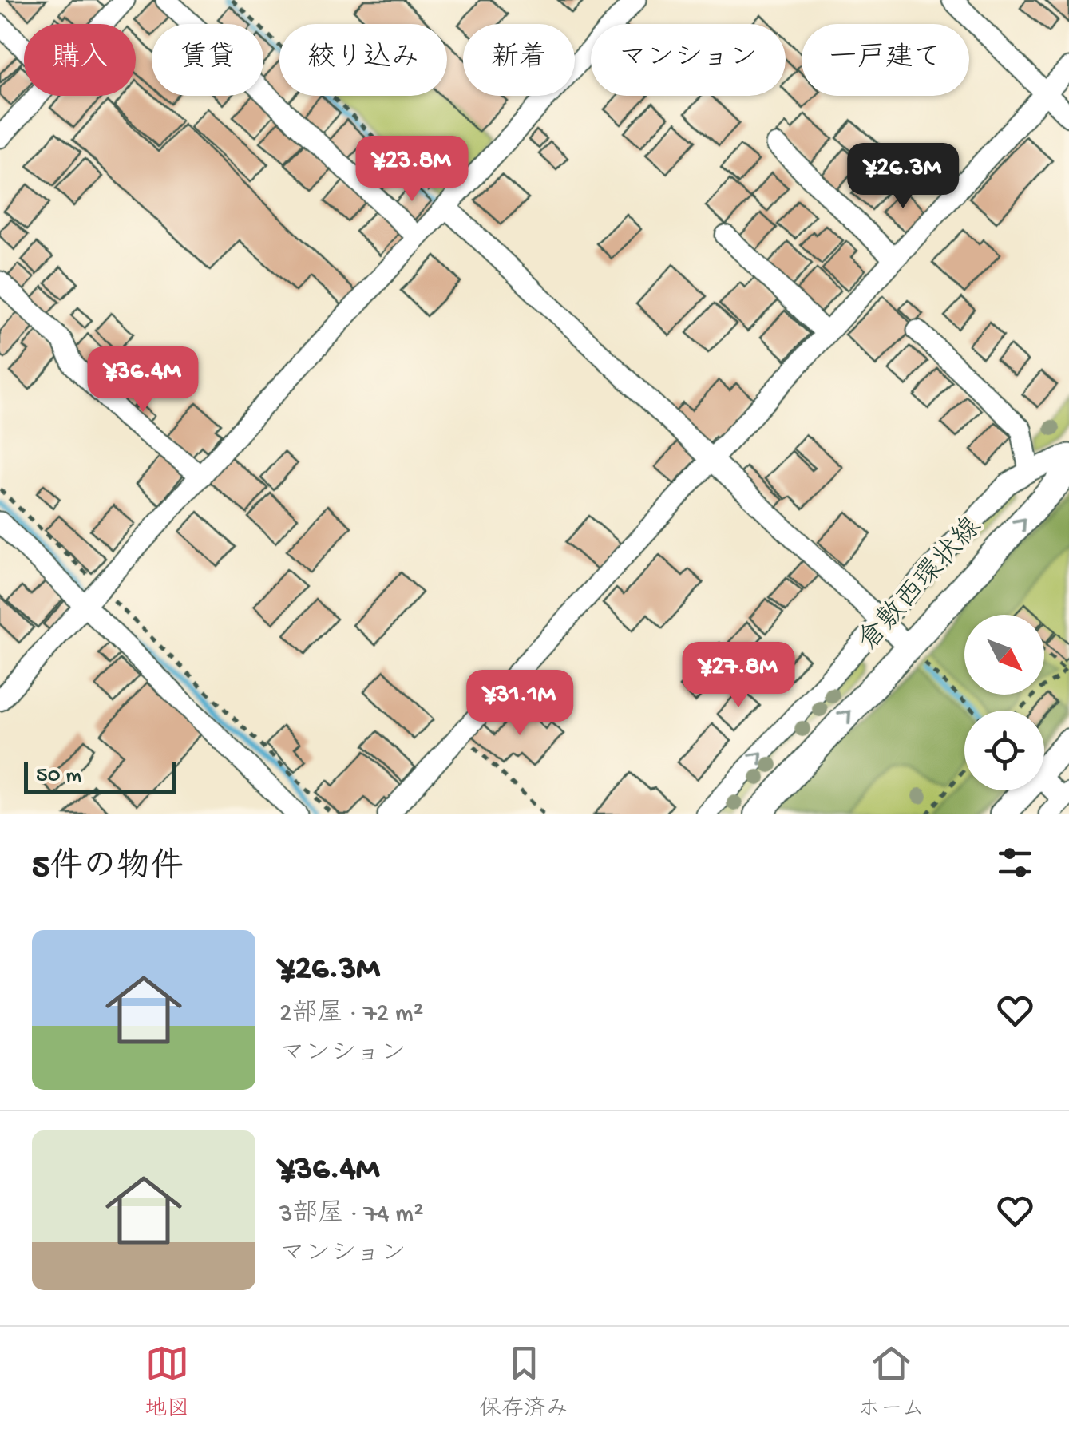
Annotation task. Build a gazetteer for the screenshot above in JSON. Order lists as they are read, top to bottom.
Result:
{
  "streets": {
    "main road": ["倉敷西環状線"]
  },
  "one_way": ["倉敷西環状線"],
  "scale_bar": "50 m",
  "north": "bottom right",
  "page": {
    "chip": [
      "購入",
      "賃貸",
      "絞り込み",
      "新着",
      "マンション",
      "一戸建て"
    ],
    "price": [
      "¥23.8M",
      "¥26.3M",
      "¥36.4M",
      "¥27.8M",
      "¥31.1M"
    ],
    "scale": "50 m",
    "heading": "5件の物件",
    "list": [
      {
        "name": "¥26.3M",
        "note": "2部屋 · 72 m² · マンション"
      },
      {
        "name": "¥36.4M",
        "note": "3部屋 · 74 m² · マンション"
      }
    ],
    "tabs": ["地図", "保存済み", "ホーム"]
  }
}
